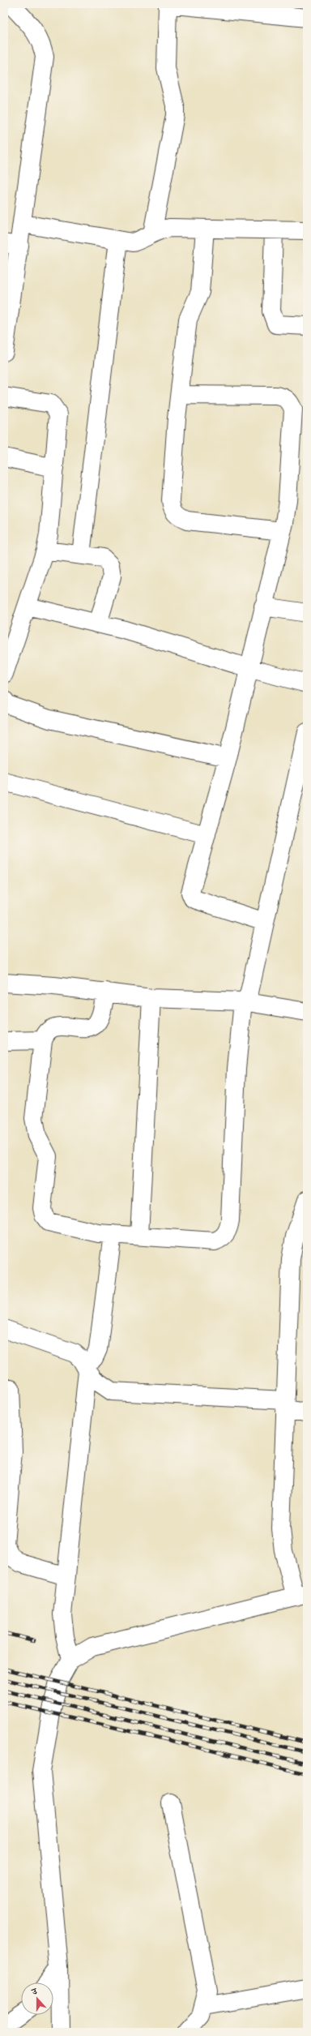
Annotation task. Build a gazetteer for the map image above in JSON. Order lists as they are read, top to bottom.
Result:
{
  "north": "top"
}
